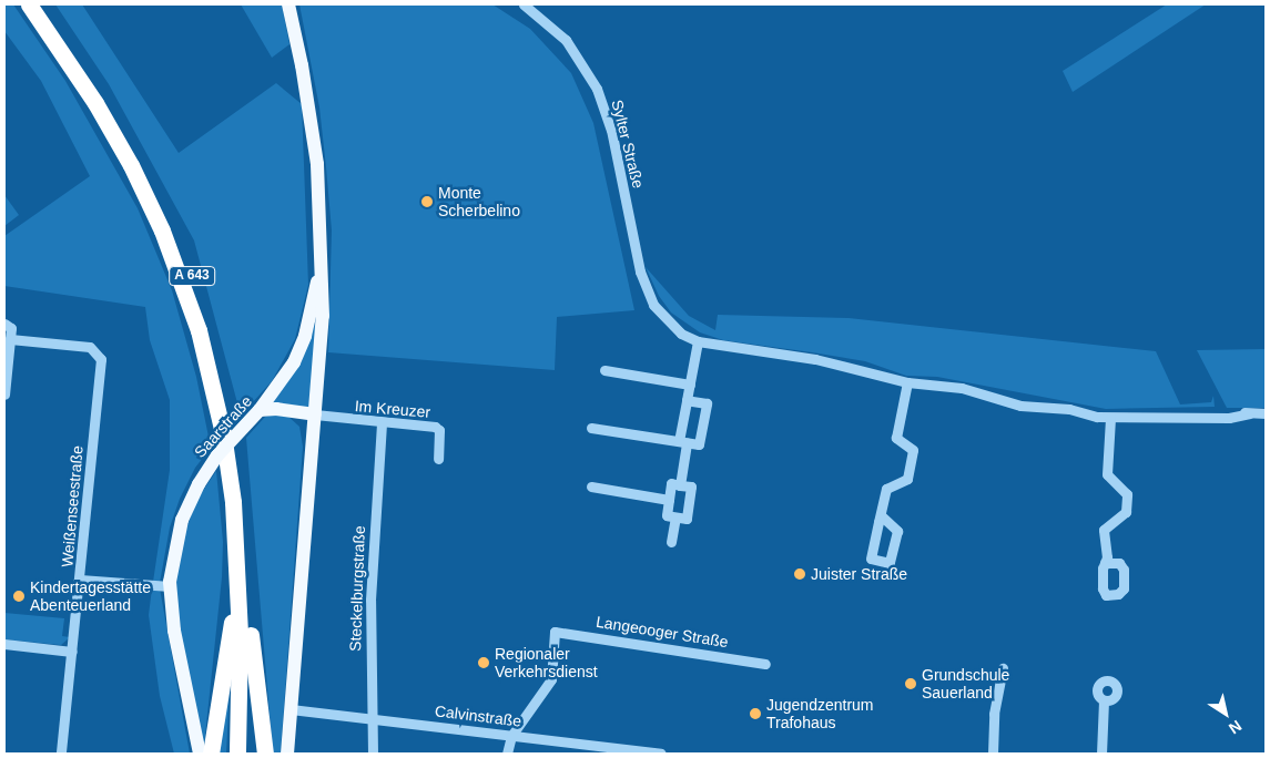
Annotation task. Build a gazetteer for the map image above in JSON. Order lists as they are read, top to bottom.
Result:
{
  "streets": {
    "highway": ["A 643"],
    "main road": ["Saarstraße"],
    "street": [
      "Sylter Straße",
      "Im Kreuzer",
      "Weißenseestraße",
      "Steckelburgstraße",
      "Langeooger Straße",
      "Calvinstraße"
    ]
  },
  "crossings": [
    ["Im Kreuzer", "Saarstraße"],
    ["Im Kreuzer", "Steckelburgstraße"],
    ["Saarstraße", "Calvinstraße"],
    ["Steckelburgstraße", "Calvinstraße"],
    ["Langeooger Straße", "Calvinstraße"]
  ],
  "places": [
    "Monte Scherbelino",
    "Juister Straße",
    "Kindertagesstätte Abenteuerland",
    "Regionaler Verkehrsdienst",
    "Grundschule Sauerland",
    "Jugendzentrum Trafohaus"
  ],
  "north": "bottom right"
}
